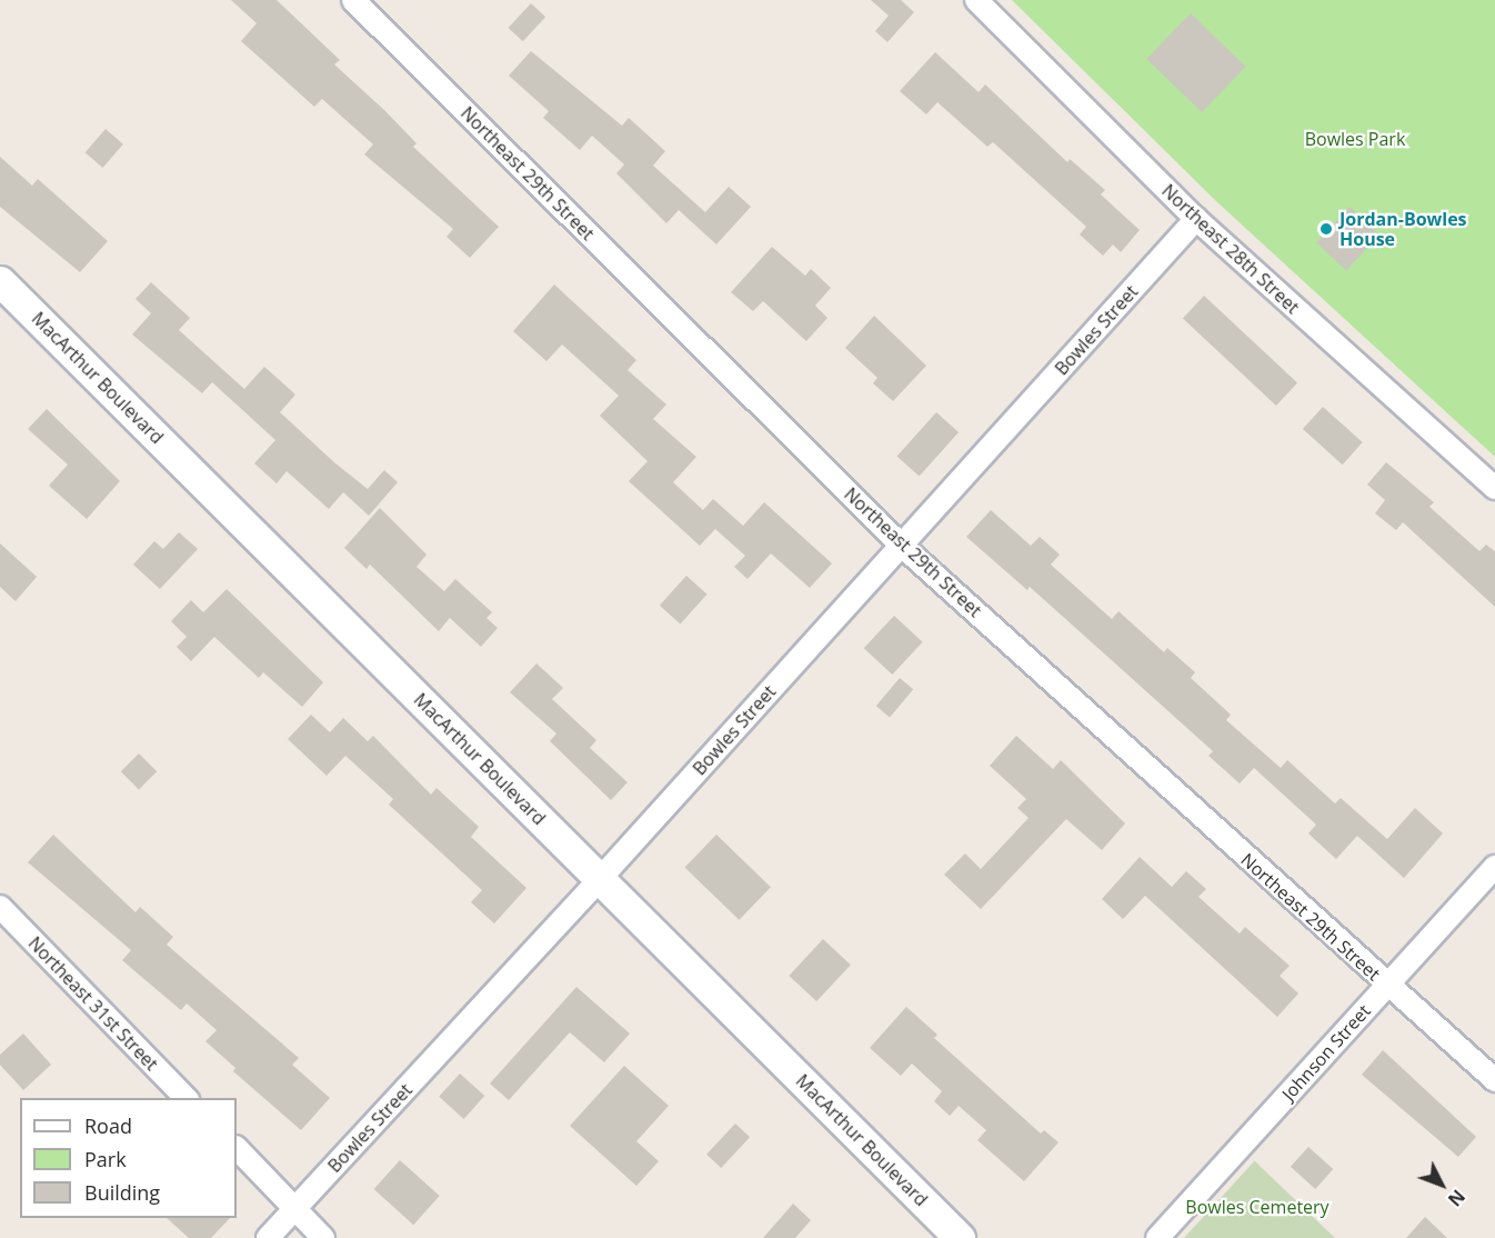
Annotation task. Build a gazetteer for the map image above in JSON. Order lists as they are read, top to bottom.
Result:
{
  "streets": {
    "main road": ["MacArthur Boulevard"],
    "street": [
      "Northeast 29th Street",
      "Northeast 28th Street",
      "Bowles Street",
      "Northeast 31st Street",
      "Johnson Street"
    ]
  },
  "crossings": [
    ["Northeast 29th Street", "Bowles Street"],
    ["Northeast 29th Street", "Johnson Street"],
    ["Northeast 28th Street", "Bowles Street"],
    ["Bowles Street", "MacArthur Boulevard"]
  ],
  "parks": ["Bowles Park", "Bowles Cemetery"],
  "places": ["Jordan-Bowles House"],
  "legend": ["Road", "Park", "Building"],
  "north": "bottom right"
}
